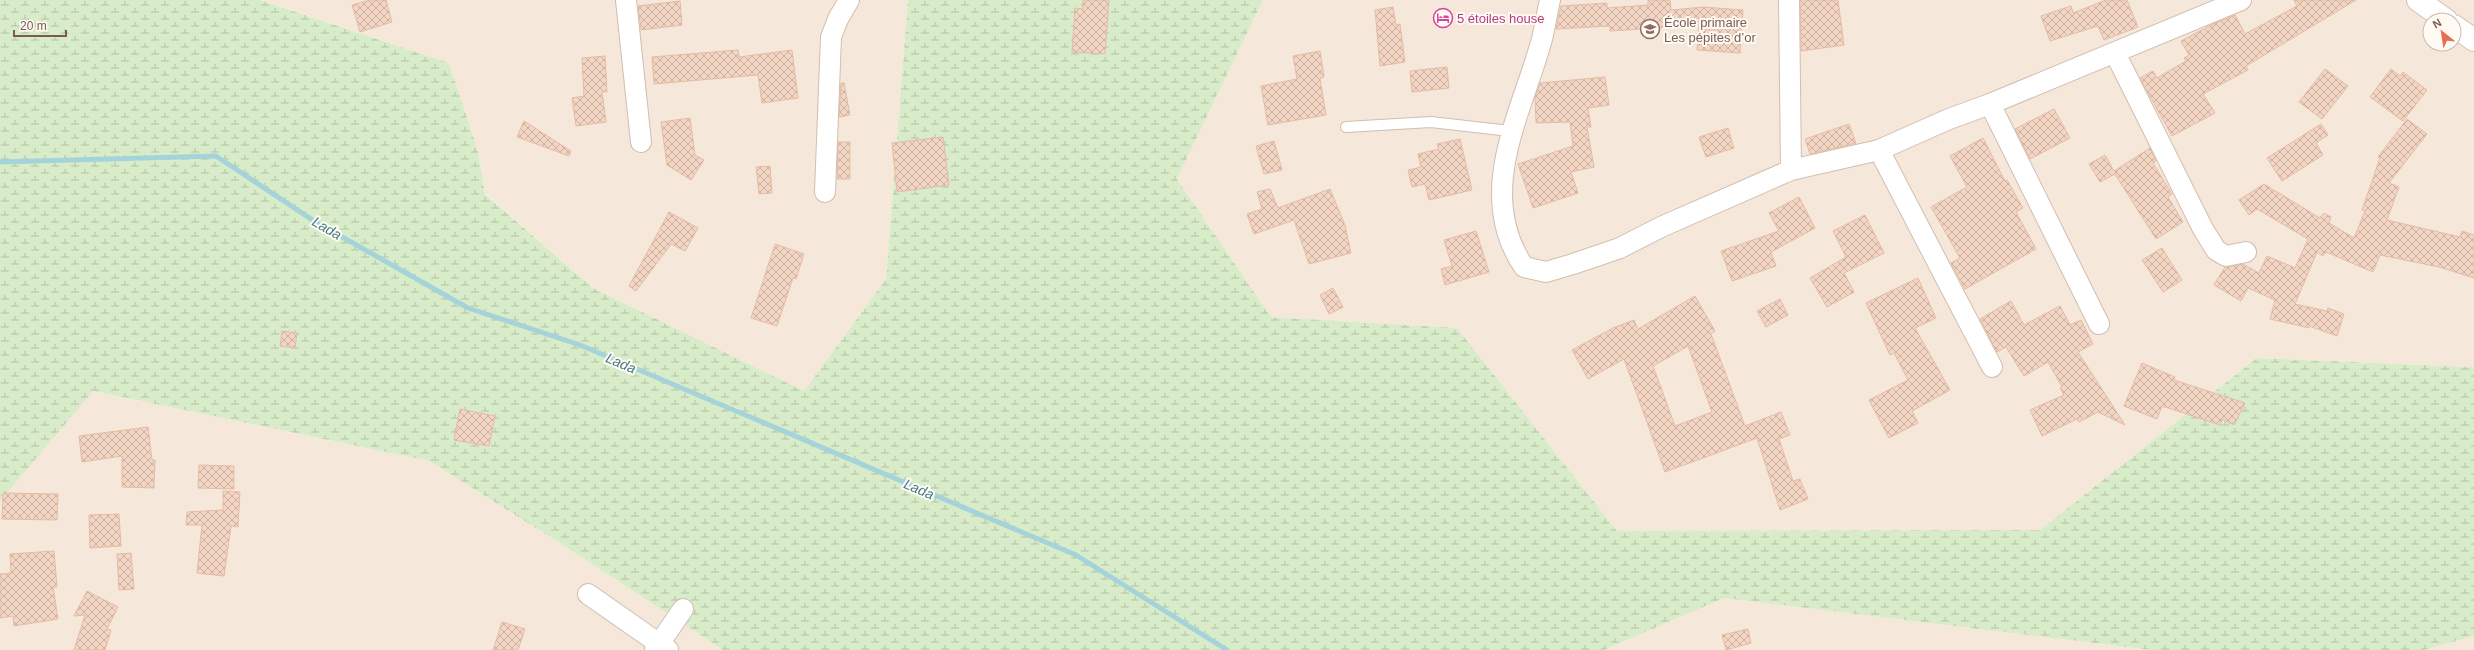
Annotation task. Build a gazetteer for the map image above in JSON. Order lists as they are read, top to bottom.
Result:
{
  "water": ["Lada"],
  "places": {
    "hotel": ["5 étoiles house"],
    "school or university": ["École primaire Les pépites d’or"]
  },
  "scale_bar": "20 m",
  "north": "top left"
}
